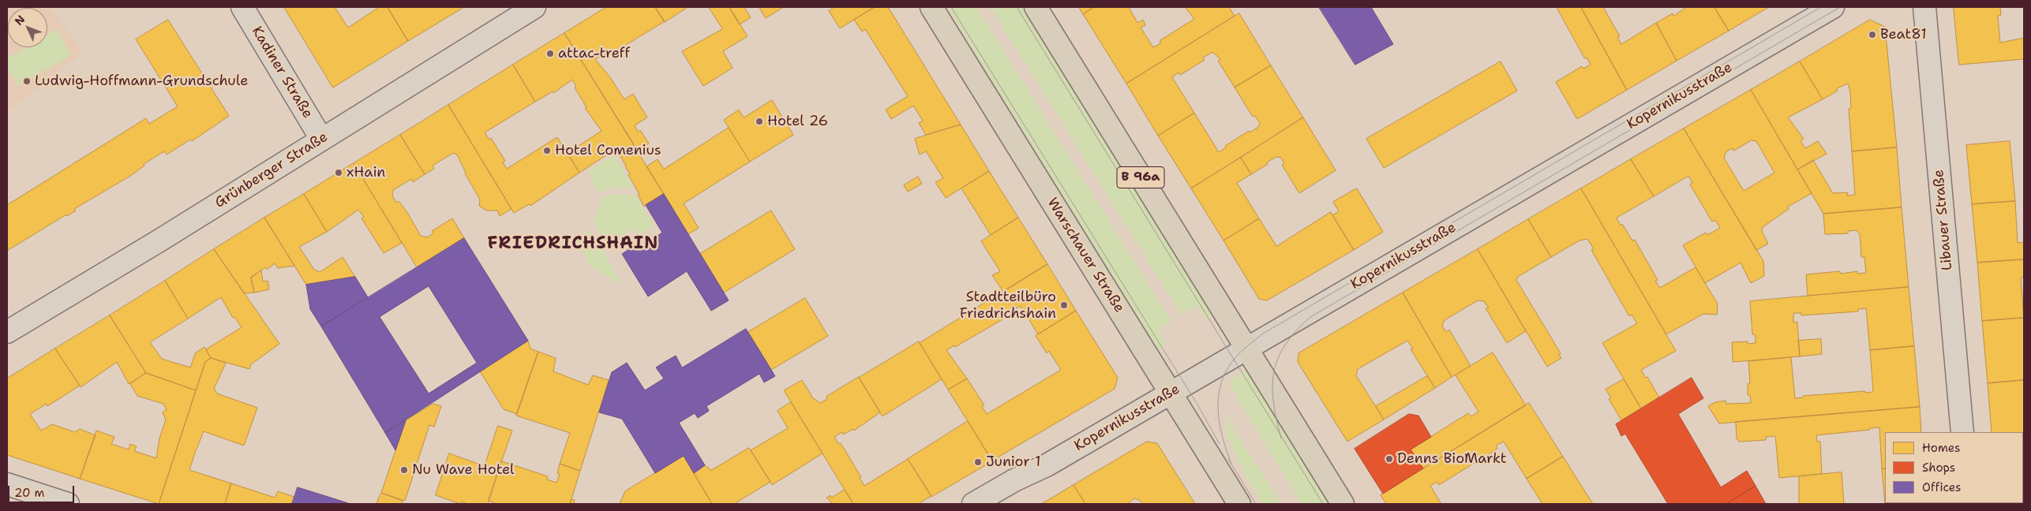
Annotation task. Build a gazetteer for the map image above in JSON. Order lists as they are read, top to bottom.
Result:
{
  "streets": {
    "main road": ["B 96a", "Warschauer Straße"],
    "street": [
      "Kadiner Straße",
      "Kopernikusstraße",
      "Grünberger Straße",
      "Libauer Straße"
    ]
  },
  "crossings": [
    ["Kadiner Straße", "Grünberger Straße"],
    ["Kopernikusstraße", "B 96a"],
    ["Kopernikusstraße", "Warschauer Straße"]
  ],
  "districts": ["FRIEDRICHSHAIN"],
  "places": [
    "Beat81",
    "attac-treff",
    "Ludwig-Hoffmann-Grundschule",
    "Hotel 26",
    "Hotel Comenius",
    "xHain",
    "Stadtteilbüro Friedrichshain",
    "Denns BioMarkt",
    "Junior 1",
    "Nu Wave Hotel"
  ],
  "legend": ["Homes", "Shops", "Offices"],
  "scale_bar": "20 m",
  "north": "top left"
}
